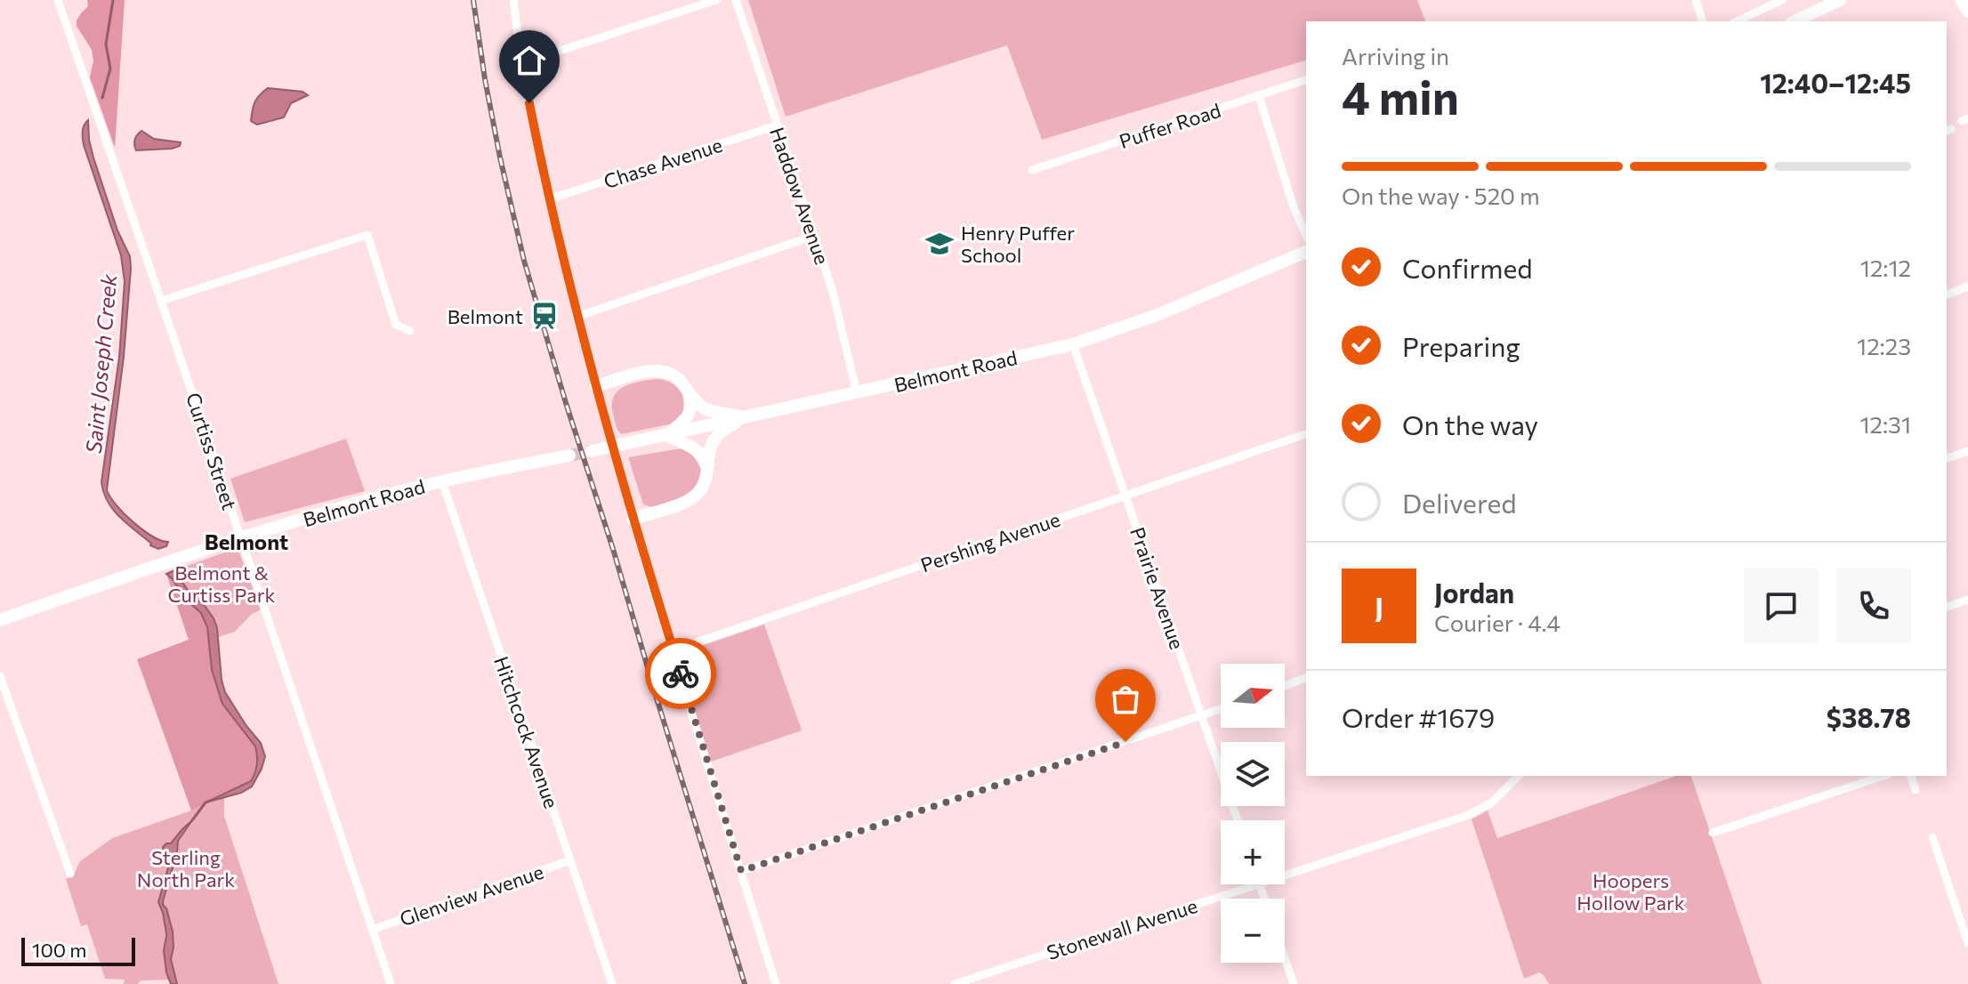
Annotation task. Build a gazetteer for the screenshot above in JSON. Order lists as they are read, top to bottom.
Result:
{
  "streets": {
    "main road": ["Belmont Road"],
    "street": [
      "Puffer Road",
      "Chase Avenue",
      "Haddow Avenue",
      "Curtiss Street",
      "Pershing Avenue",
      "Prairie Avenue",
      "Hitchcock Avenue",
      "Glenview Avenue",
      "Stonewall Avenue"
    ]
  },
  "crossings": [
    ["Chase Avenue", "Haddow Avenue"],
    ["Haddow Avenue", "Belmont Road"],
    ["Belmont Road", "Curtiss Street"],
    ["Belmont Road", "Prairie Avenue"],
    ["Belmont Road", "Hitchcock Avenue"],
    ["Curtiss Street", "Glenview Avenue"],
    ["Pershing Avenue", "Prairie Avenue"],
    ["Hitchcock Avenue", "Glenview Avenue"]
  ],
  "districts": ["Belmont"],
  "water": ["Saint Joseph Creek"],
  "parks": ["Belmont & Curtiss Park", "Sterling North Park", "Hoopers Hollow Park"],
  "places": {
    "school or university": ["Henry Puffer School"],
    "station": ["Belmont"]
  },
  "scale_bar": "100 m",
  "north": "right",
  "page": {
    "heading": ["4 min", "Arriving in", "12:40–12:45"],
    "panel": [
      "Jordan",
      "Courier · 4.4",
      "Order #1679",
      "$38.78"
    ],
    "bar": "On the way · 520 m",
    "list": [
      ["Confirmed", "12:12"],
      ["Preparing", "12:23"],
      ["On the way", "12:31"],
      "Delivered"
    ],
    "round": "J",
    "map_buttons": ["+", "−"],
    "scale": "100 m"
  }
}
